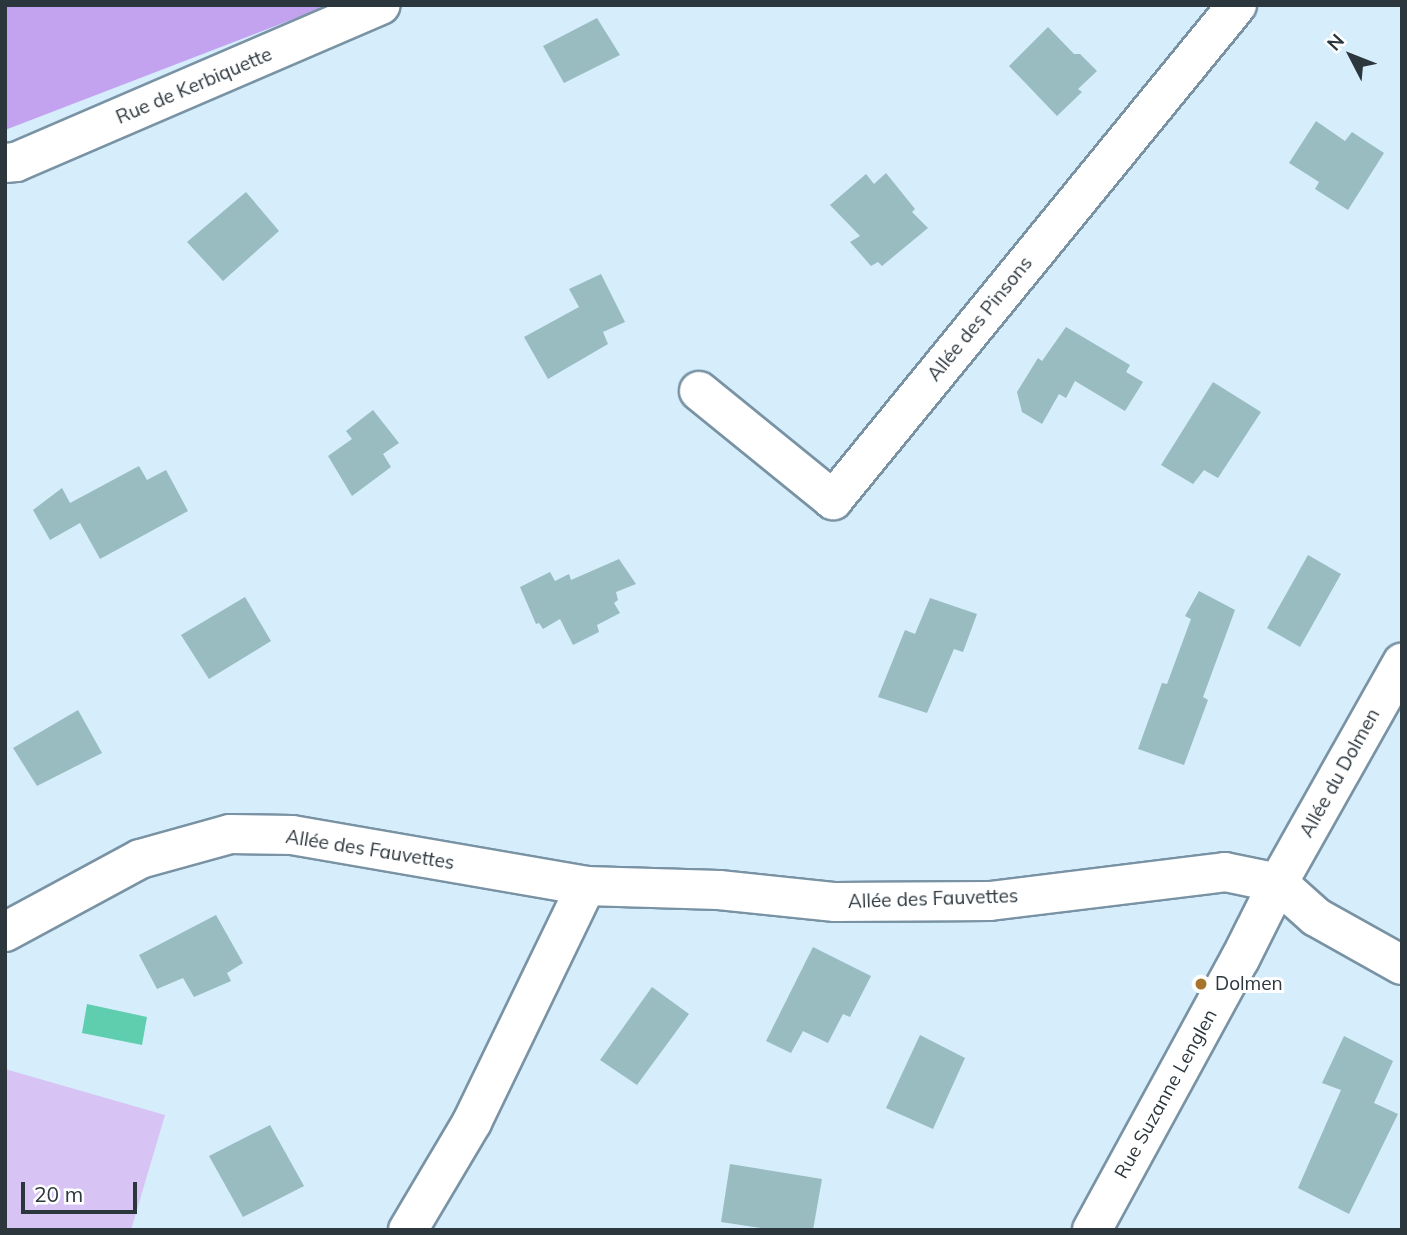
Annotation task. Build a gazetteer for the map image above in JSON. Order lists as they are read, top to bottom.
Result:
{
  "streets": {
    "street": [
      "Rue de Kerbiquette",
      "Allée des Pinsons",
      "Allée du Dolmen",
      "Allée des Fauvettes",
      "Rue Suzanne Lenglen"
    ]
  },
  "crossings": [
    ["Allée du Dolmen", "Allée des Fauvettes"],
    ["Allée du Dolmen", "Rue Suzanne Lenglen"],
    ["Allée des Fauvettes", "Rue Suzanne Lenglen"]
  ],
  "places": ["Dolmen"],
  "scale_bar": "20 m",
  "north": "top left"
}
